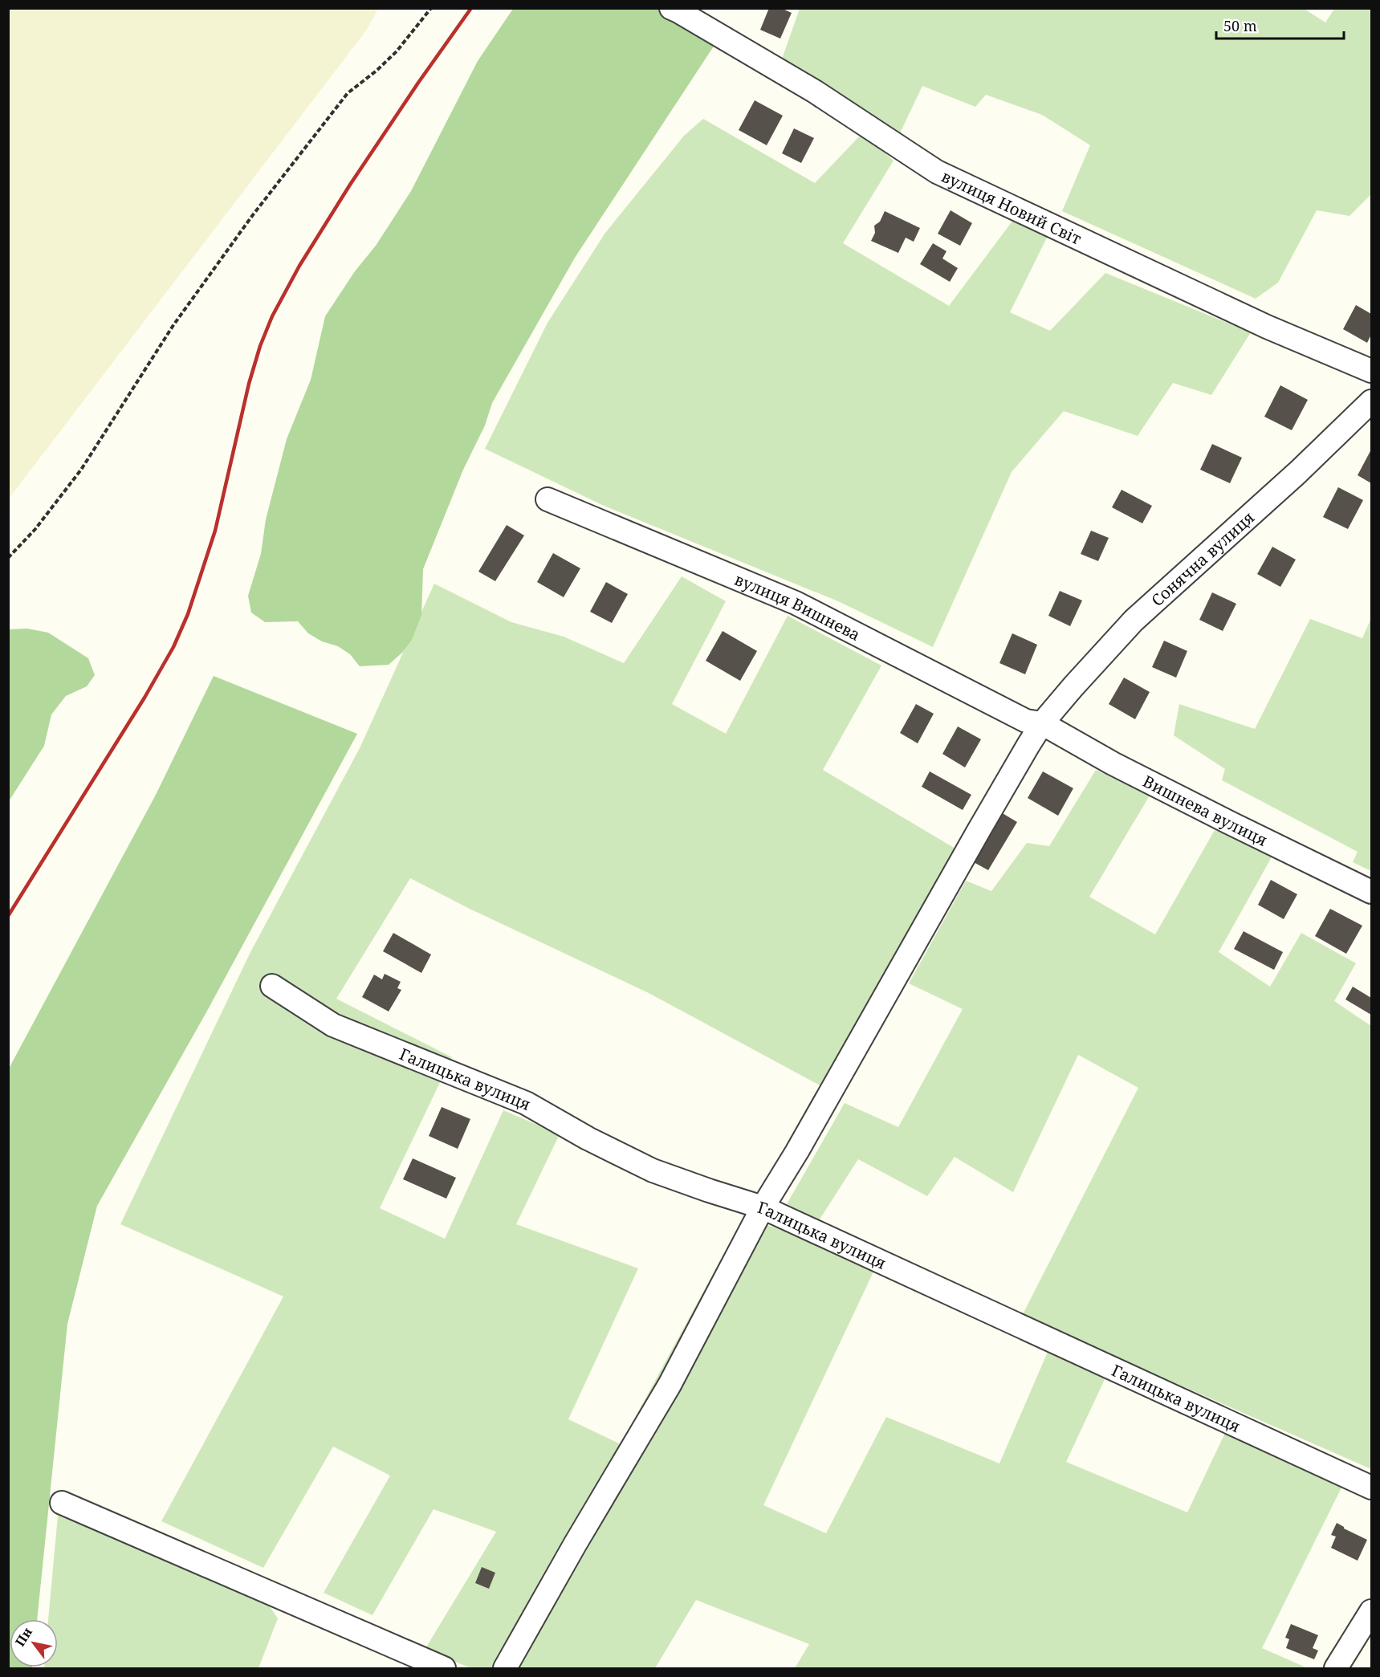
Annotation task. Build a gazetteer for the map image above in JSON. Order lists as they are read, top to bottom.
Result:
{
  "streets": {
    "street": [
      "вулиця Новий Світ",
      "Сонячна вулиця",
      "вулиця Вишнева",
      "Вишнева вулиця",
      "Галицька вулиця"
    ]
  },
  "crossings": [
    ["Сонячна вулиця", "вулиця Вишнева"],
    ["Сонячна вулиця", "Вишнева вулиця"],
    ["Сонячна вулиця", "Галицька вулиця"],
    ["вулиця Вишнева", "Вишнева вулиця"]
  ],
  "scale_bar": "50 m",
  "north": "top left"
}
